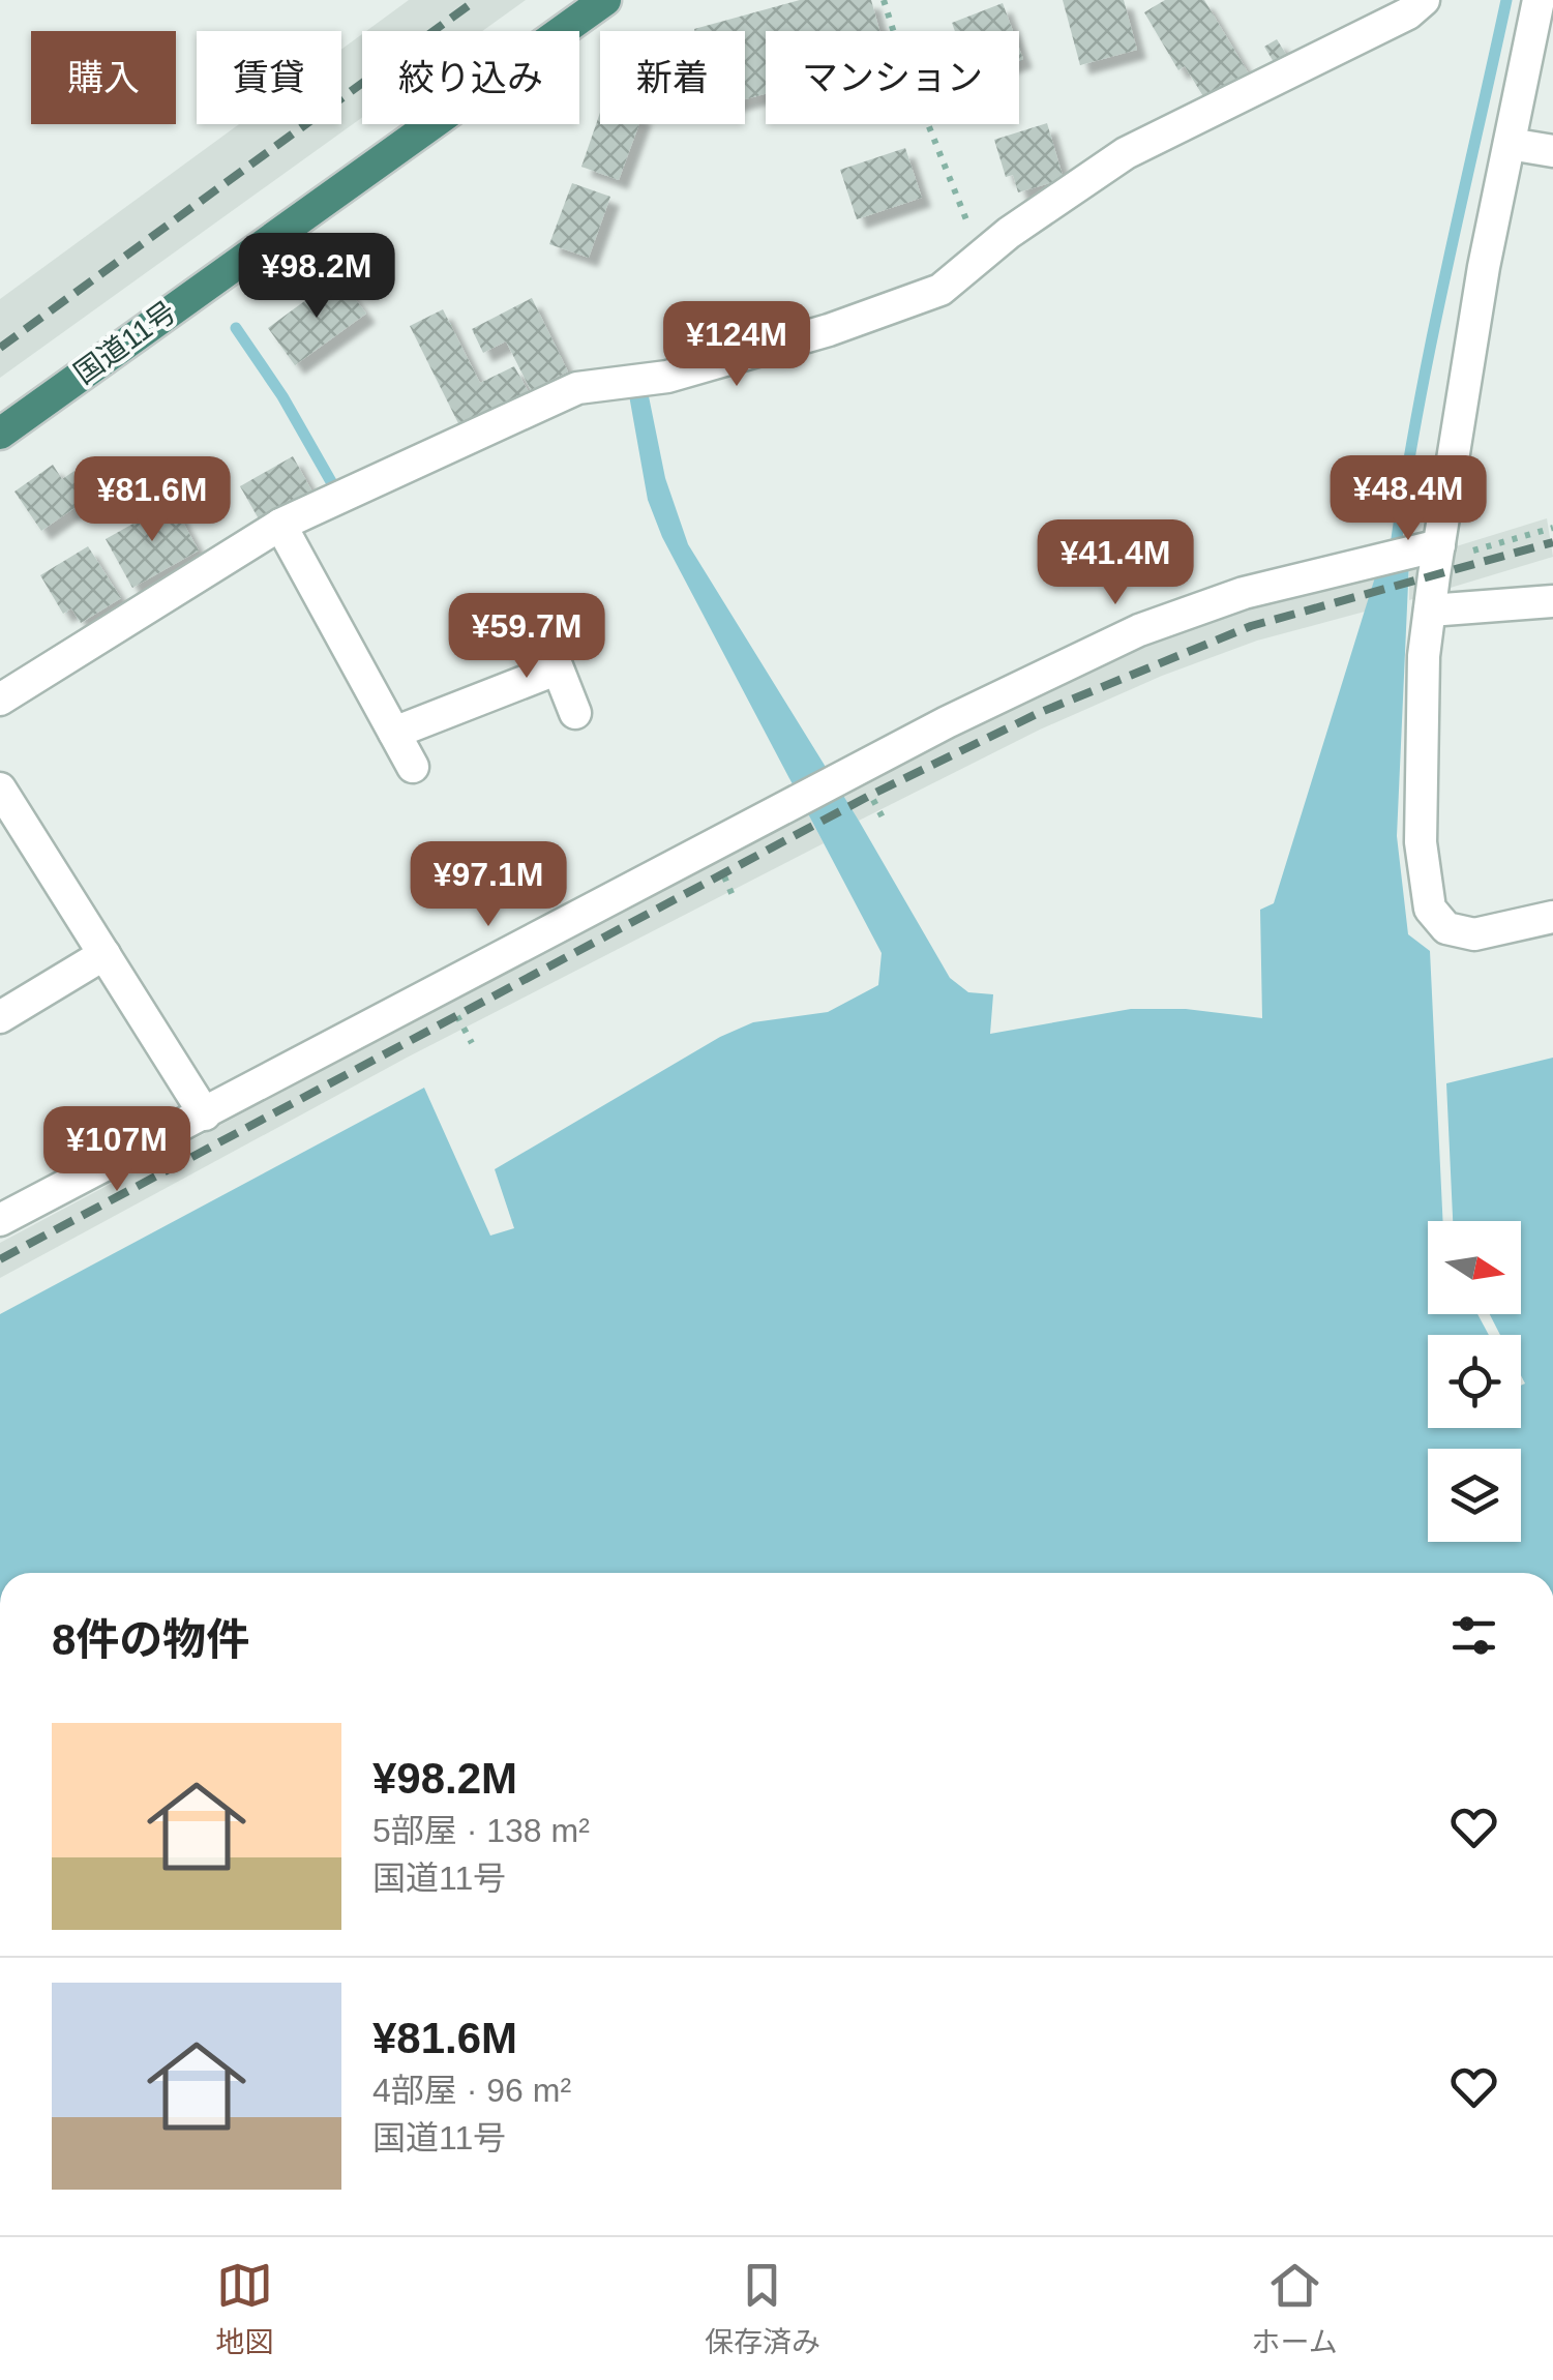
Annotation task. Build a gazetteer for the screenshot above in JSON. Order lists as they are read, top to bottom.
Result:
{
  "streets": {
    "highway": ["国道11号"]
  },
  "north": "right",
  "page": {
    "chip": [
      "購入",
      "賃貸",
      "絞り込み",
      "新着",
      "マンション"
    ],
    "price": [
      "¥98.2M",
      "¥124M",
      "¥48.4M",
      "¥81.6M",
      "¥41.4M",
      "¥59.7M",
      "¥97.1M",
      "¥107M"
    ],
    "heading": "8件の物件",
    "list": [
      {
        "name": "¥98.2M",
        "note": "5部屋 · 138 m² · 国道11号"
      },
      {
        "name": "¥81.6M",
        "note": "4部屋 · 96 m² · 国道11号"
      }
    ],
    "tabs": ["地図", "保存済み", "ホーム"]
  }
}
